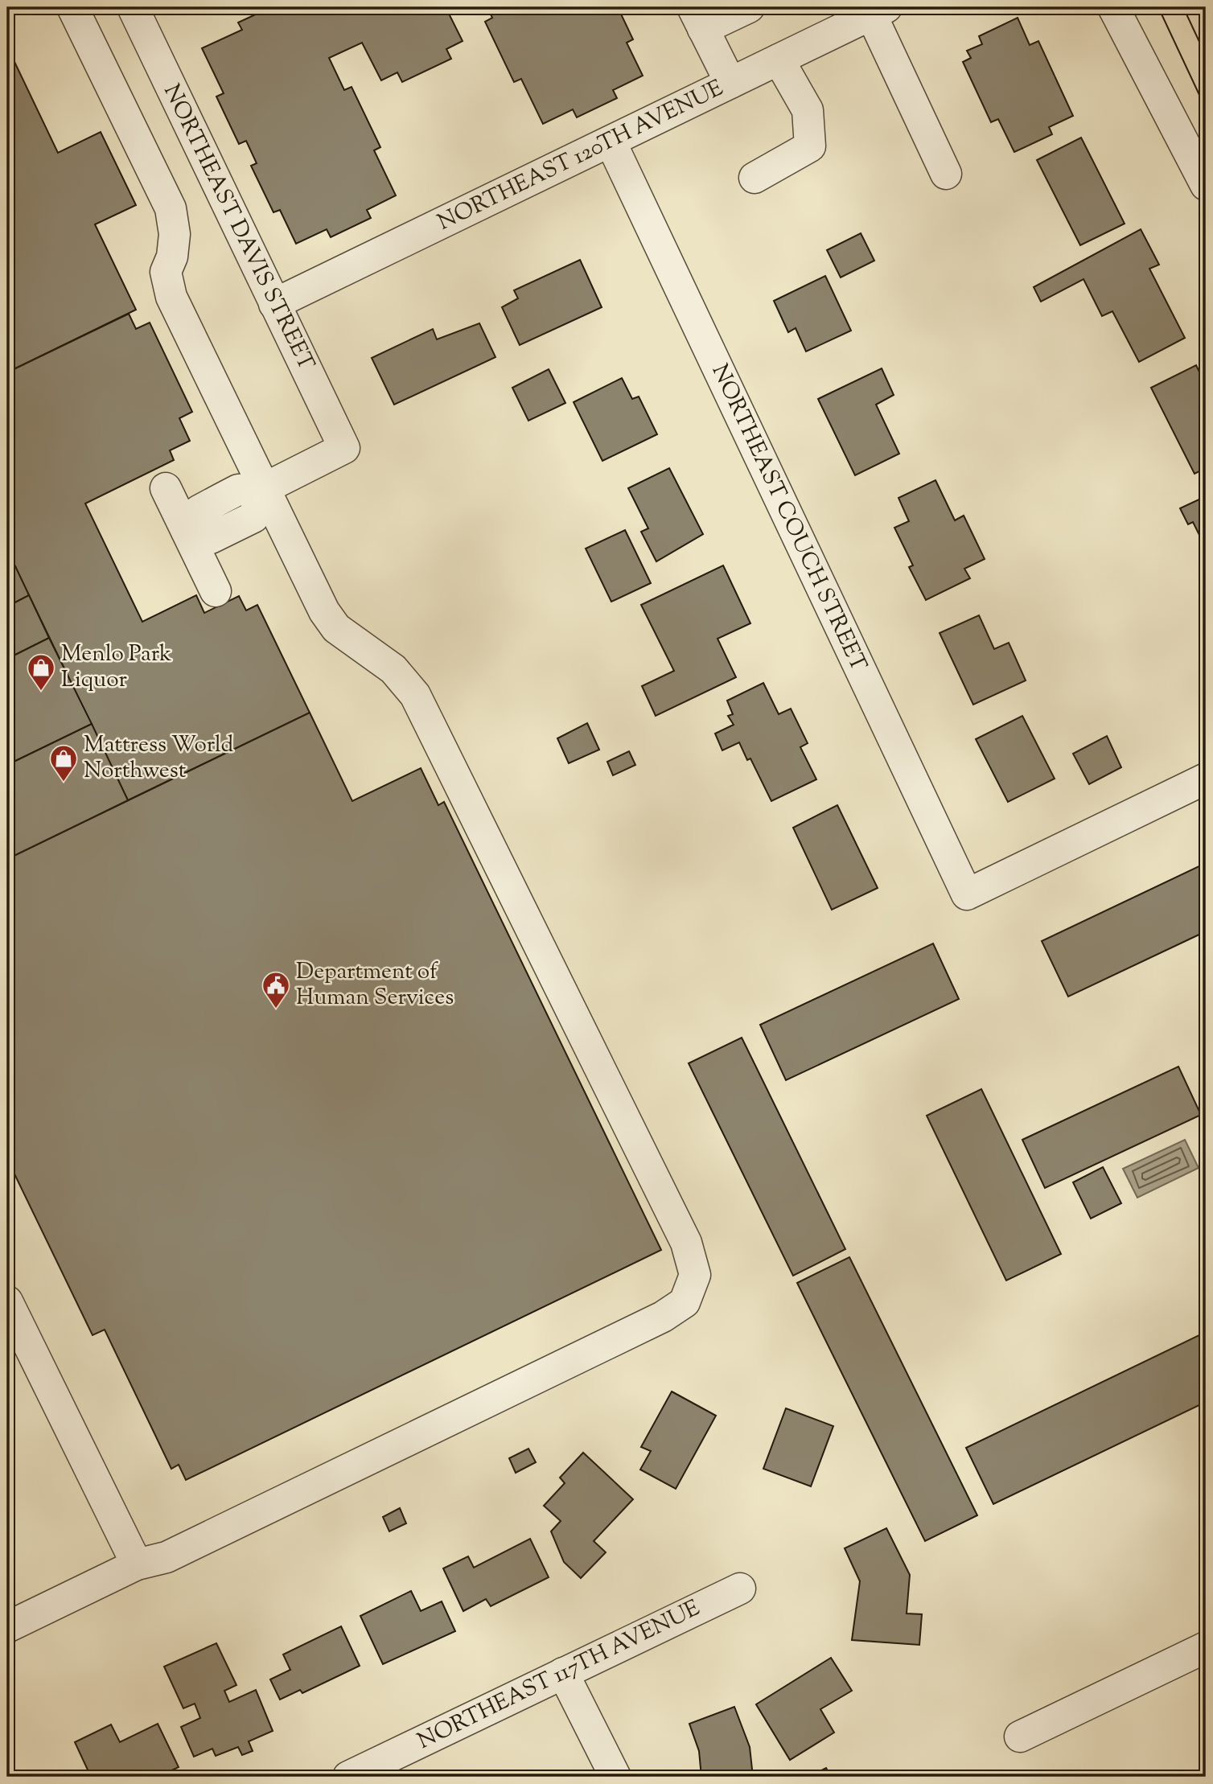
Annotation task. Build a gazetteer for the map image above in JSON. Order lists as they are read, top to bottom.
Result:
{
  "streets": {
    "street": [
      "NORTHEAST 120TH AVENUE",
      "NORTHEAST DAVIS STREET",
      "NORTHEAST COUCH STREET",
      "NORTHEAST 117TH AVENUE"
    ]
  },
  "crossings": [
    ["NORTHEAST 120TH AVENUE", "NORTHEAST DAVIS STREET"],
    ["NORTHEAST 120TH AVENUE", "NORTHEAST COUCH STREET"]
  ],
  "places": {
    "shop": ["Menlo Park Liquor", "Mattress World Northwest"],
    "public building": ["Department of Human Services"]
  }
}
